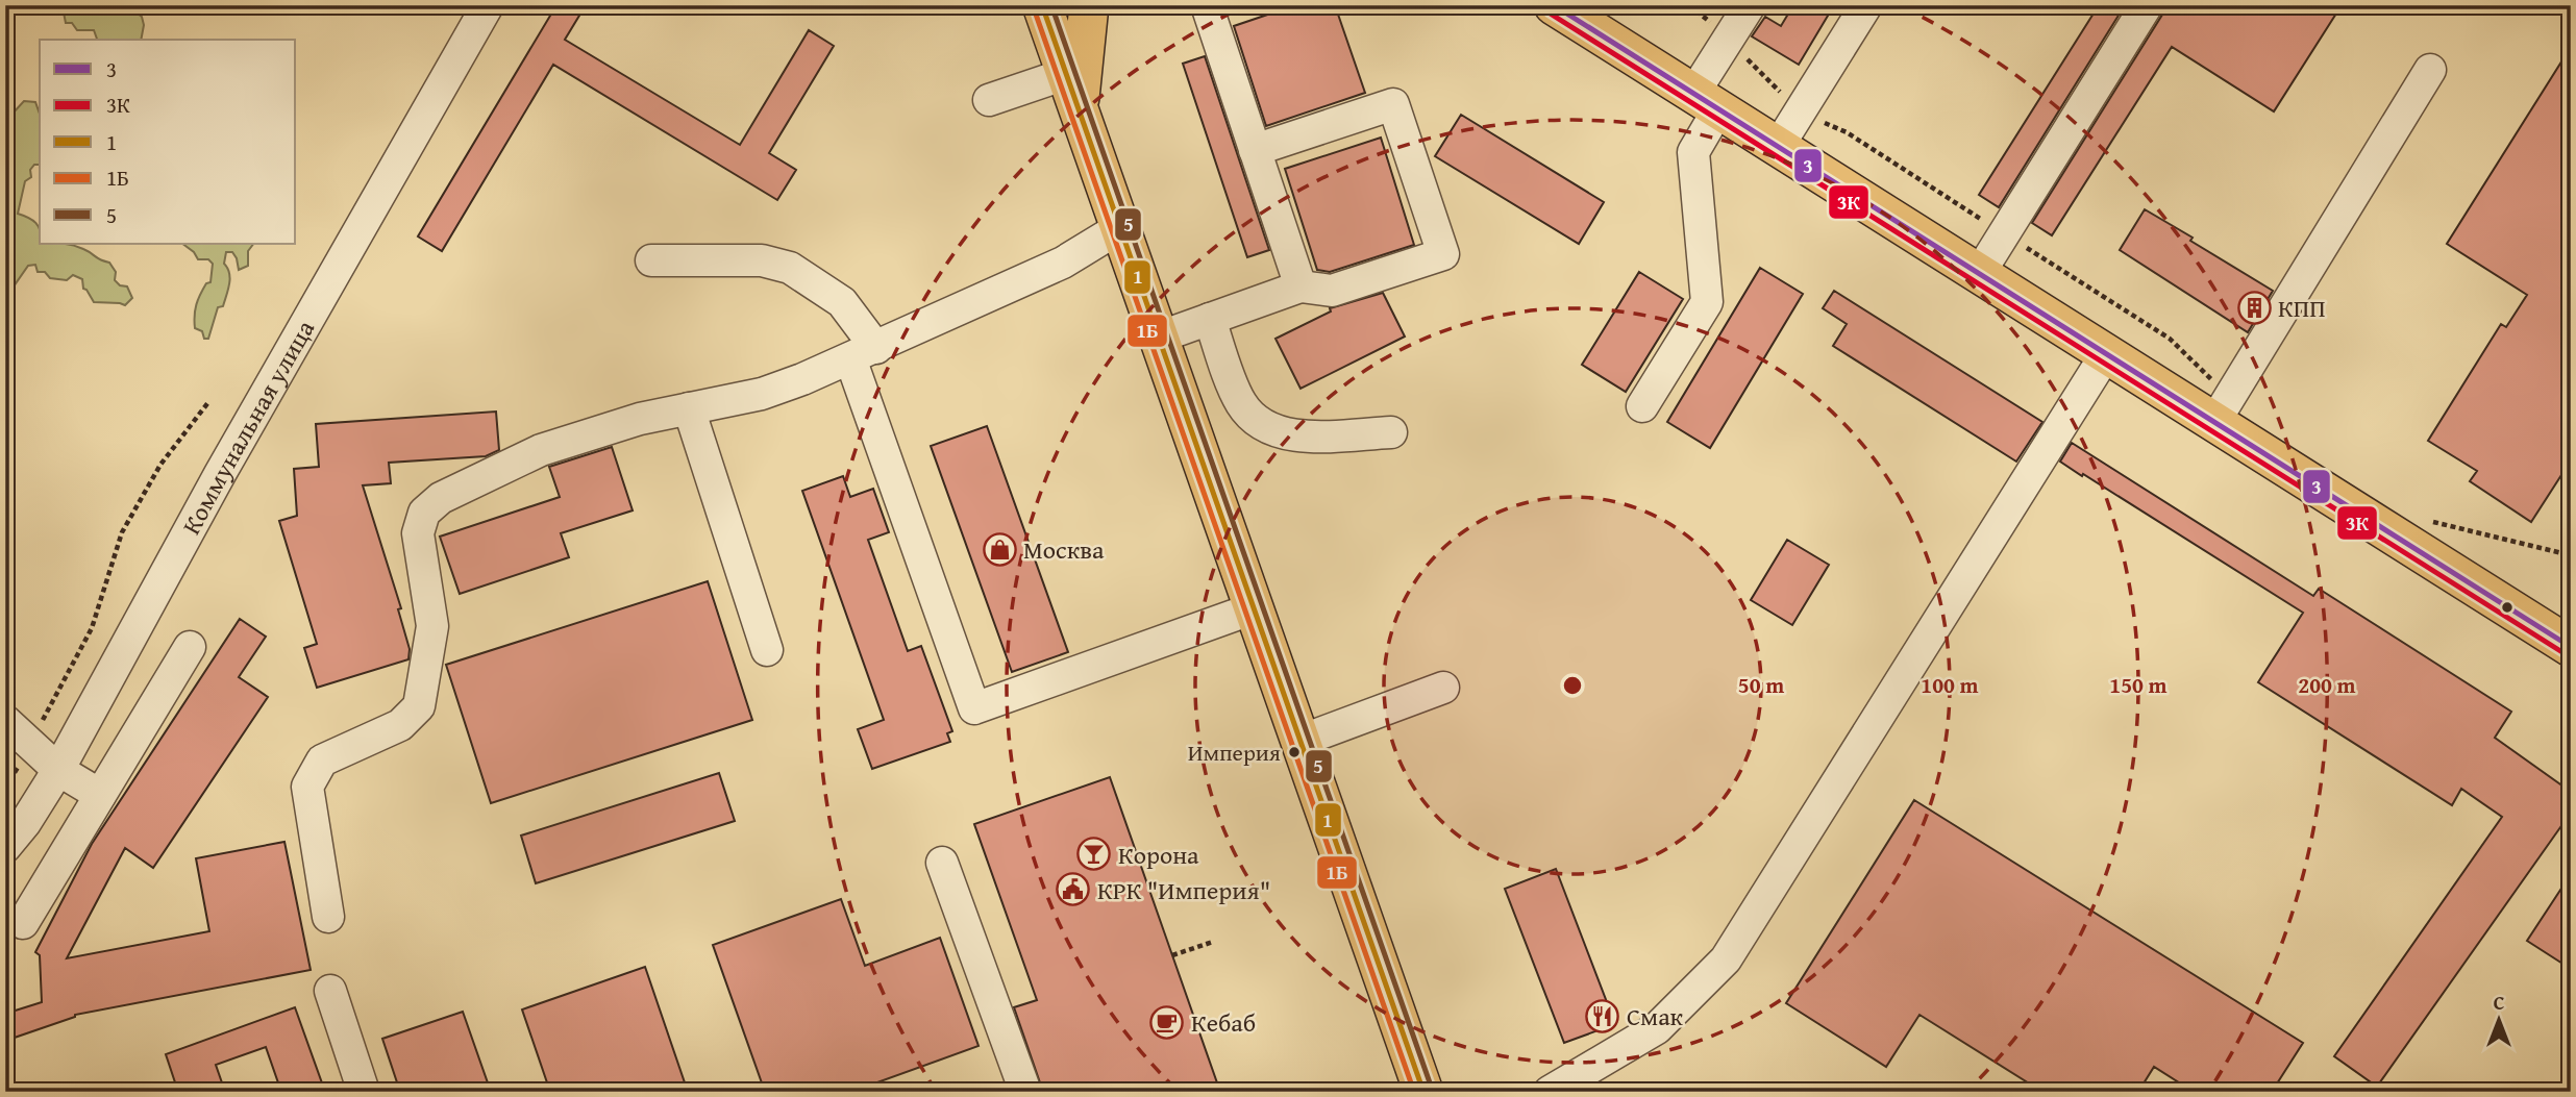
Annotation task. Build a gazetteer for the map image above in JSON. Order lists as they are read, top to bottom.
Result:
{
  "streets": {
    "street": ["Коммунальная улица"]
  },
  "places": {
    "building": ["КПП"],
    "shop": ["Москва"],
    "other": ["Империя"],
    "bar": ["Корона"],
    "public building": ["КРК \"Империя\""],
    "restaurant": ["Смак"],
    "cafe": ["Кебаб"]
  },
  "lines": [
    "transit line 3",
    "transit line 1",
    "transit line 5",
    "transit line 1Б",
    "transit line 3К"
  ],
  "legend": [
    "3",
    "3К",
    "1",
    "1Б",
    "5"
  ],
  "north": "top",
  "rings": [
    "50 m",
    "100 m",
    "150 m",
    "200 m"
  ]
}
